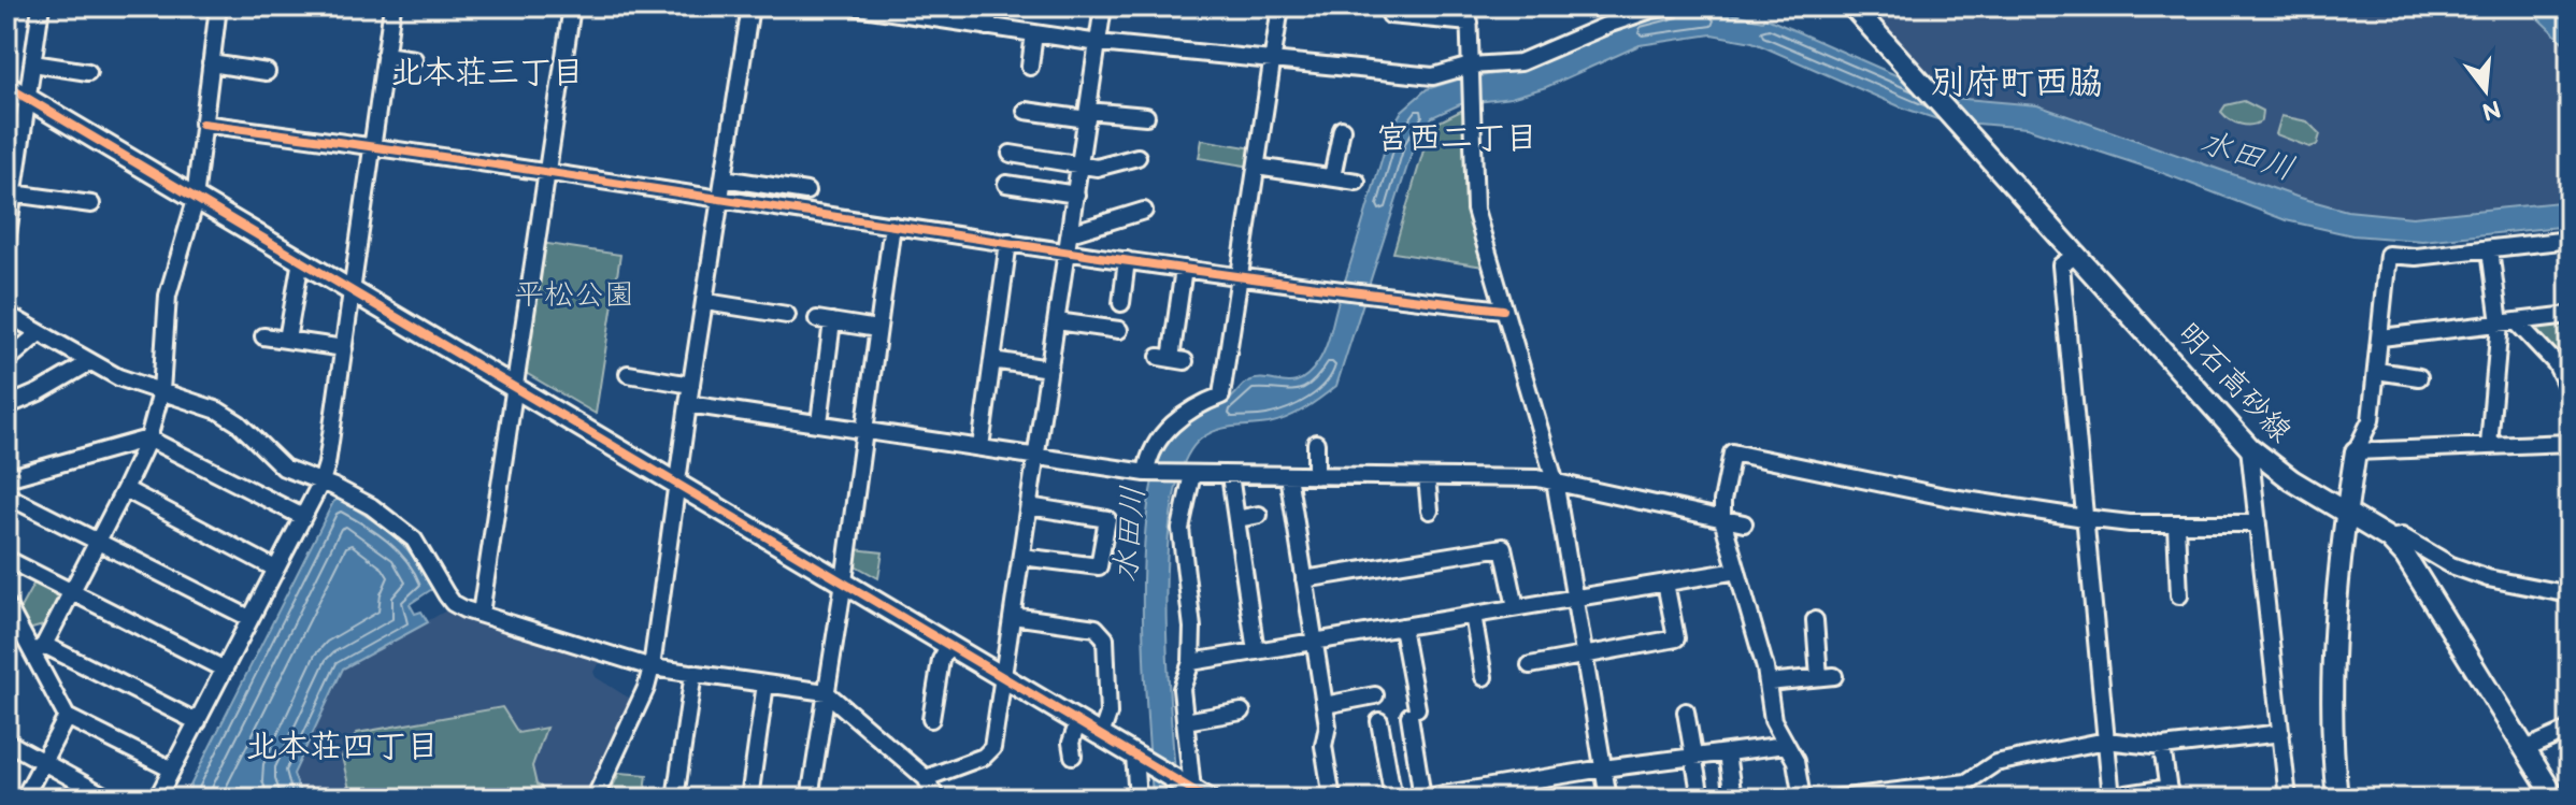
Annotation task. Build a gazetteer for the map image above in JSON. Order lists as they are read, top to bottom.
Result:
{
  "streets": {
    "street": ["明石高砂線"]
  },
  "districts": [
    "北本荘三丁目",
    "別府町西脇",
    "宮西二丁目",
    "北本荘四丁目"
  ],
  "water": ["水田川"],
  "parks": ["平松公園"],
  "north": "bottom"
}
